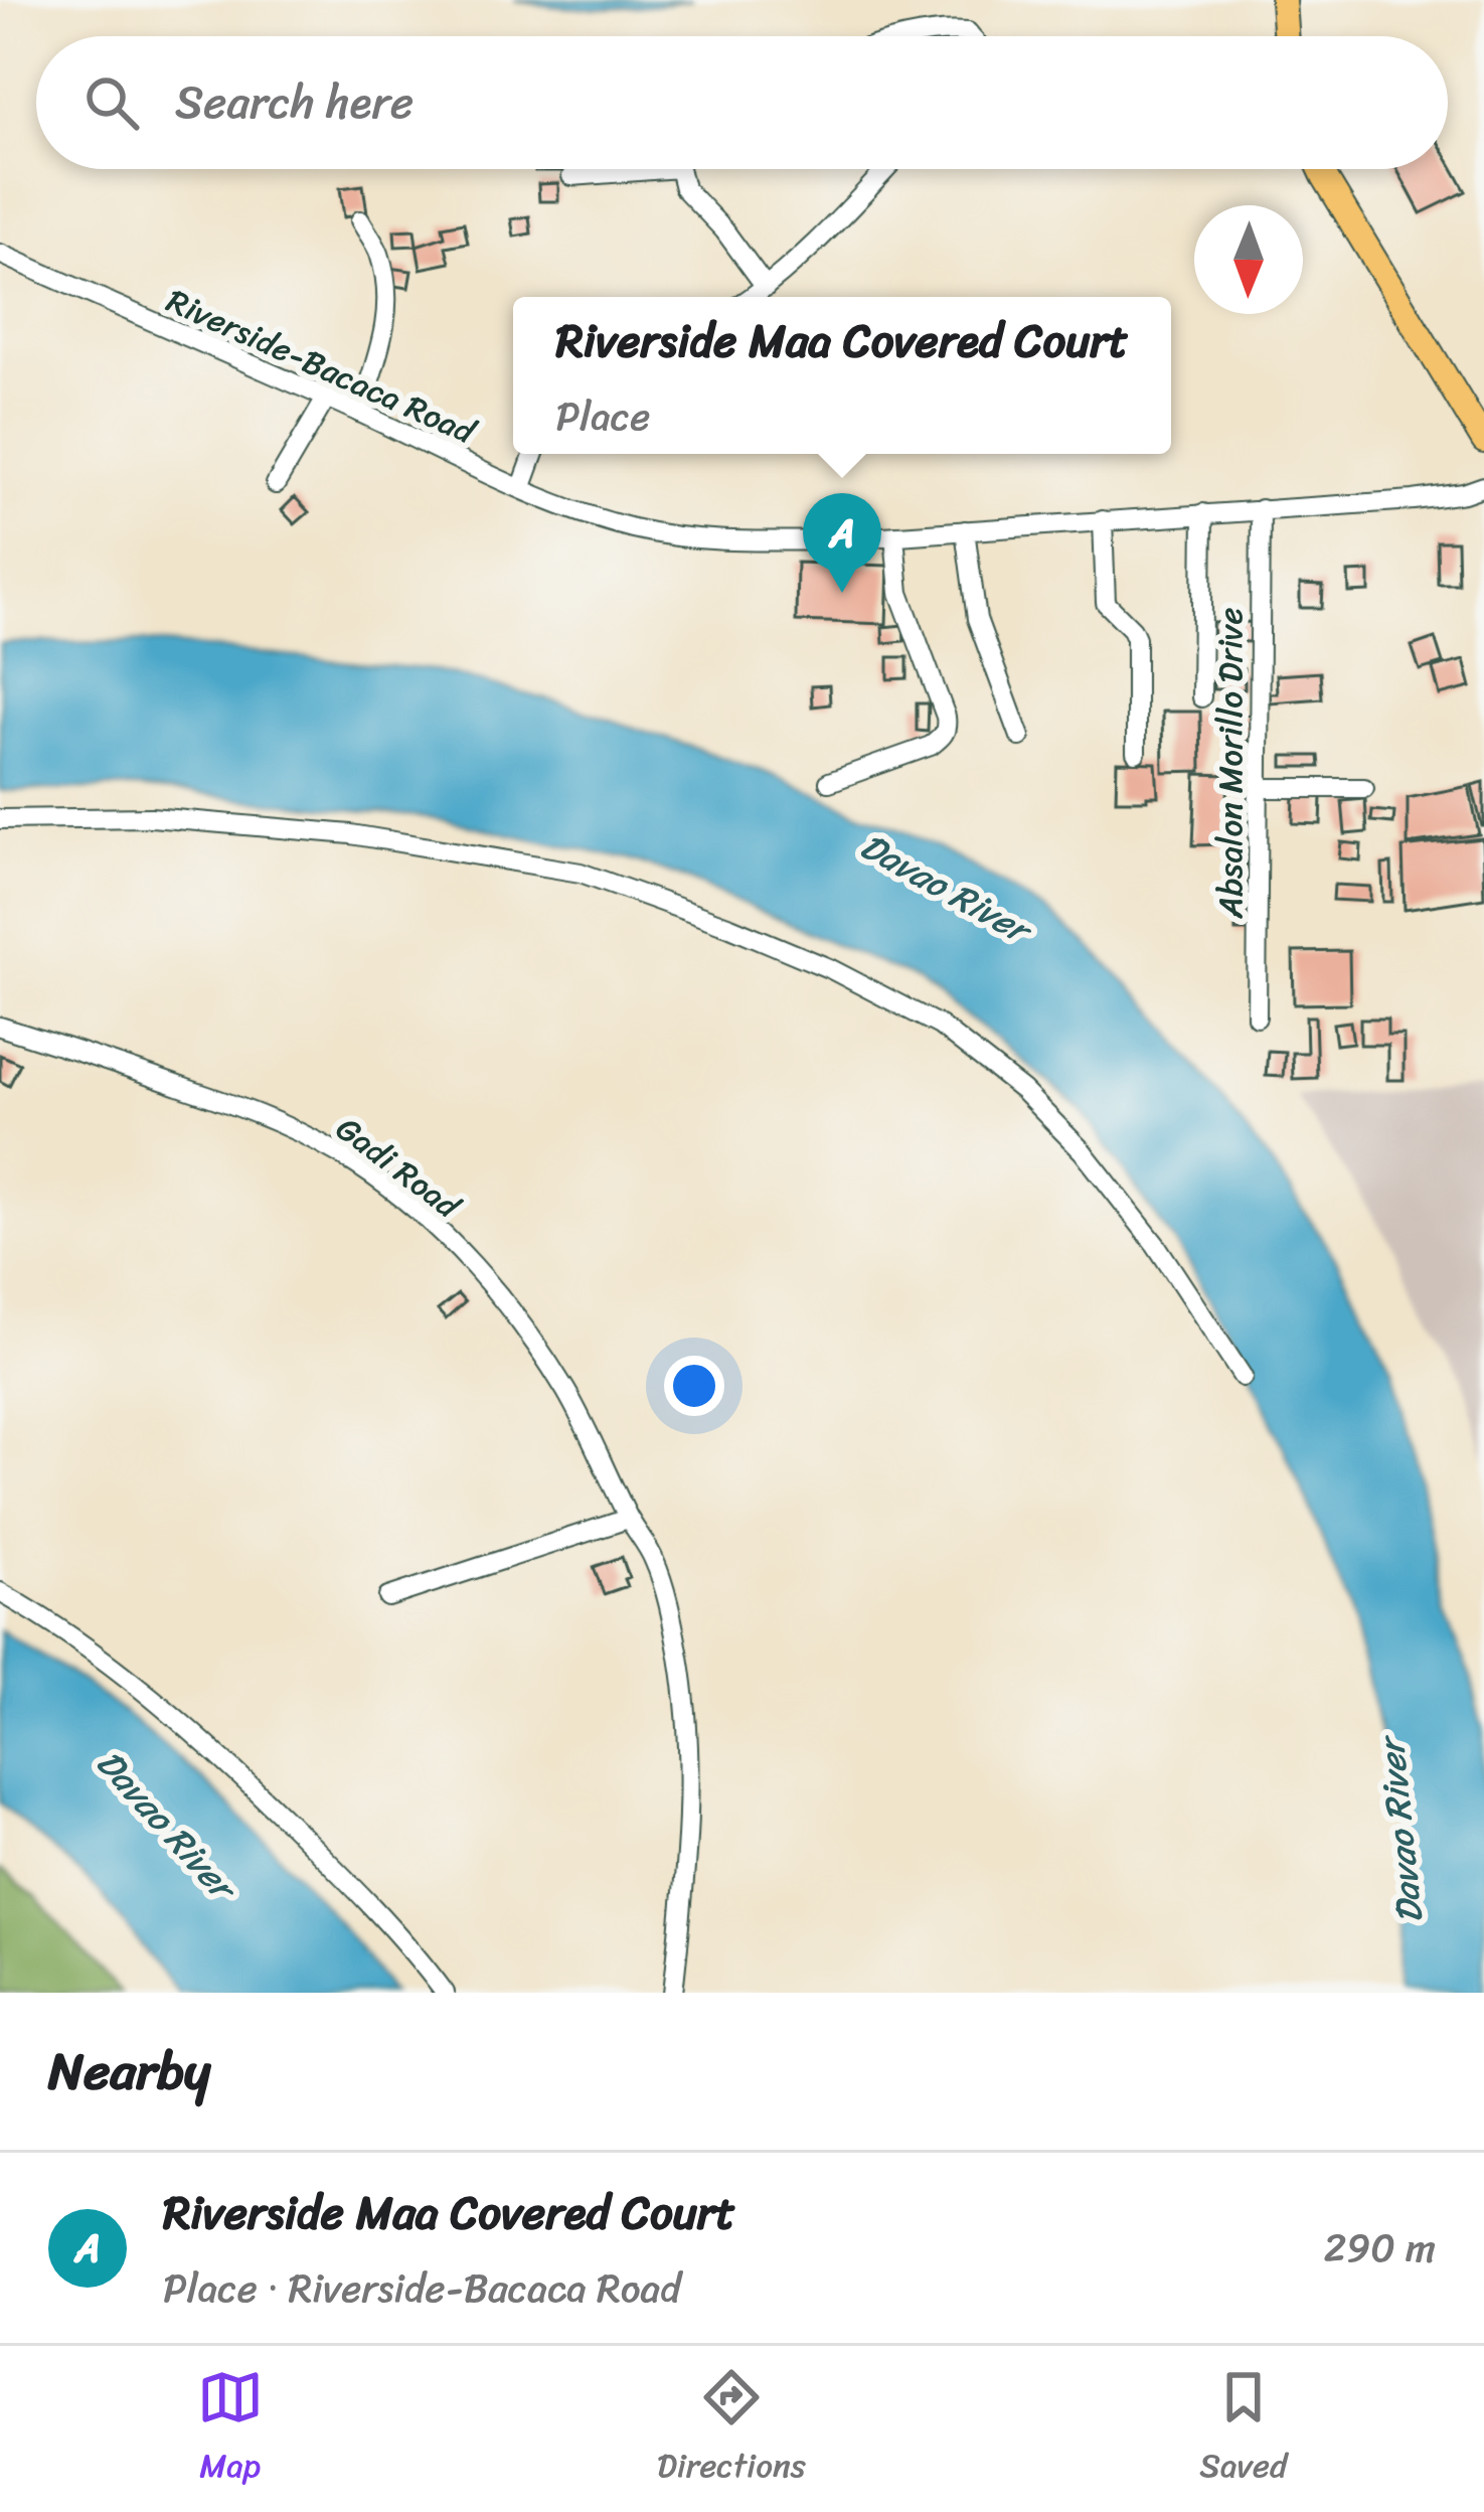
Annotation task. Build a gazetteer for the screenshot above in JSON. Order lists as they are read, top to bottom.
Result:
{
  "streets": {
    "street": ["Riverside-Bacaca Road", "Absalon Morillo Drive", "Gadi Road"]
  },
  "crossings": [
    ["Riverside-Bacaca Road", "Absalon Morillo Drive"]
  ],
  "water": ["Davao River"],
  "north": "bottom",
  "page": {
    "search": "Search here",
    "popup": ["Riverside Maa Covered Court", "Place"],
    "pins": "A",
    "heading": "Nearby",
    "list": [
      {
        "mark": "A",
        "name": "Riverside Maa Covered Court",
        "note": "Place · Riverside-Bacaca Road",
        "value": "290 m"
      }
    ],
    "nav": ["Map", "Directions", "Saved"]
  }
}
